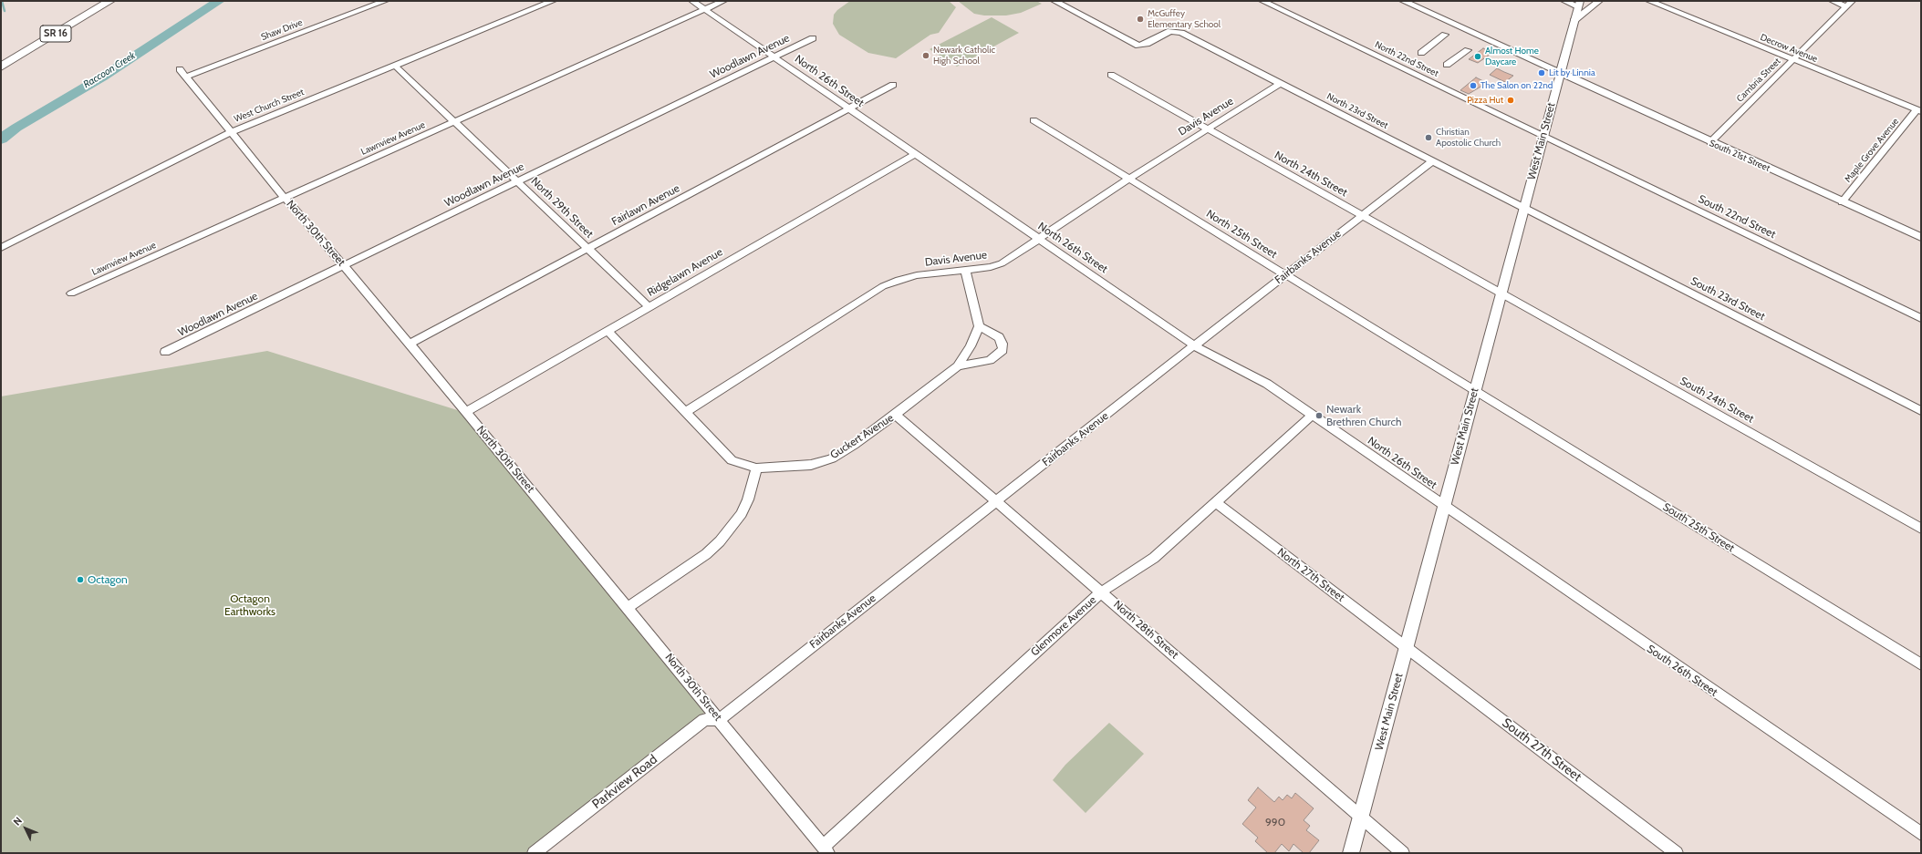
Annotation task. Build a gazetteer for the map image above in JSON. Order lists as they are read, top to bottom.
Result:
{
  "streets": {
    "highway": ["SR 16"],
    "main road": ["West Main Street", "South 21st Street"],
    "street": [
      "Shaw Drive",
      "Decrow Avenue",
      "Woodlawn Avenue",
      "North 22nd Street",
      "Cambria Street",
      "North 26th Street",
      "West Church Street",
      "North 23rd Street",
      "Davis Avenue",
      "Lawnview Avenue",
      "Maple Grove Avenue",
      "North 24th Street",
      "Fairlawn Avenue",
      "North 29th Street",
      "South 22nd Street",
      "North 30th Street",
      "North 25th Street",
      "Fairbanks Avenue",
      "Ridgelawn Avenue",
      "South 23rd Street",
      "South 24th Street",
      "Guckert Avenue",
      "South 25th Street",
      "North 27th Street",
      "Glenmore Avenue",
      "North 28th Street",
      "South 26th Street",
      "South 27th Street",
      "Parkview Road"
    ]
  },
  "crossings": [
    ["Shaw Drive", "North 30th Street"],
    ["Decrow Avenue", "Cambria Street"],
    ["Decrow Avenue", "Maple Grove Avenue"],
    ["Woodlawn Avenue", "North 26th Street"],
    ["Woodlawn Avenue", "North 29th Street"],
    ["Woodlawn Avenue", "North 30th Street"],
    ["North 22nd Street", "West Main Street"],
    ["North 22nd Street", "South 22nd Street"],
    ["Cambria Street", "South 21st Street"],
    ["North 26th Street", "Davis Avenue"],
    ["North 26th Street", "Lawnview Avenue"],
    ["North 26th Street", "West Main Street"],
    ["North 26th Street", "Fairlawn Avenue"],
    ["North 26th Street", "Fairbanks Avenue"],
    ["North 26th Street", "Ridgelawn Avenue"],
    ["North 26th Street", "Glenmore Avenue"],
    ["North 26th Street", "South 26th Street"],
    ["West Church Street", "North 29th Street"],
    ["West Church Street", "North 30th Street"],
    ["North 23rd Street", "Davis Avenue"],
    ["North 23rd Street", "West Main Street"],
    ["North 23rd Street", "Fairbanks Avenue"],
    ["North 23rd Street", "South 23rd Street"],
    ["Davis Avenue", "North 24th Street"],
    ["Davis Avenue", "North 25th Street"],
    ["Lawnview Avenue", "North 29th Street"],
    ["Lawnview Avenue", "North 30th Street"],
    ["West Main Street", "South 21st Street"],
    ["West Main Street", "North 24th Street"],
    ["West Main Street", "South 22nd Street"],
    ["West Main Street", "North 25th Street"],
    ["West Main Street", "South 23rd Street"],
    ["West Main Street", "South 24th Street"],
    ["West Main Street", "South 25th Street"],
    ["West Main Street", "North 27th Street"],
    ["West Main Street", "North 28th Street"],
    ["West Main Street", "South 26th Street"],
    ["West Main Street", "South 27th Street"],
    ["Maple Grove Avenue", "South 21st Street"],
    ["North 24th Street", "Fairbanks Avenue"],
    ["North 24th Street", "South 24th Street"],
    ["Fairlawn Avenue", "North 29th Street"],
    ["Fairlawn Avenue", "North 30th Street"],
    ["North 29th Street", "Ridgelawn Avenue"],
    ["North 30th Street", "Fairbanks Avenue"],
    ["North 30th Street", "Ridgelawn Avenue"],
    ["North 30th Street", "Glenmore Avenue"],
    ["North 30th Street", "Parkview Road"],
    ["North 25th Street", "Fairbanks Avenue"],
    ["North 25th Street", "South 25th Street"],
    ["Fairbanks Avenue", "North 28th Street"],
    ["Fairbanks Avenue", "Parkview Road"],
    ["Guckert Avenue", "North 28th Street"],
    ["North 27th Street", "Glenmore Avenue"],
    ["North 27th Street", "South 27th Street"],
    ["Glenmore Avenue", "North 28th Street"]
  ],
  "water": ["Raccoon Creek"],
  "parks": ["Octagon Earthworks"],
  "places": [
    "McGuffey Elementary School",
    "Newark Catholic High School",
    "Almost Home Daycare",
    "Lit by Linnia",
    "The Salon on 22nd",
    "Pizza Hut",
    "Christian Apostolic Church",
    "Newark Brethren Church",
    "Octagon"
  ],
  "house_numbers": ["990"],
  "north": "top left"
}
